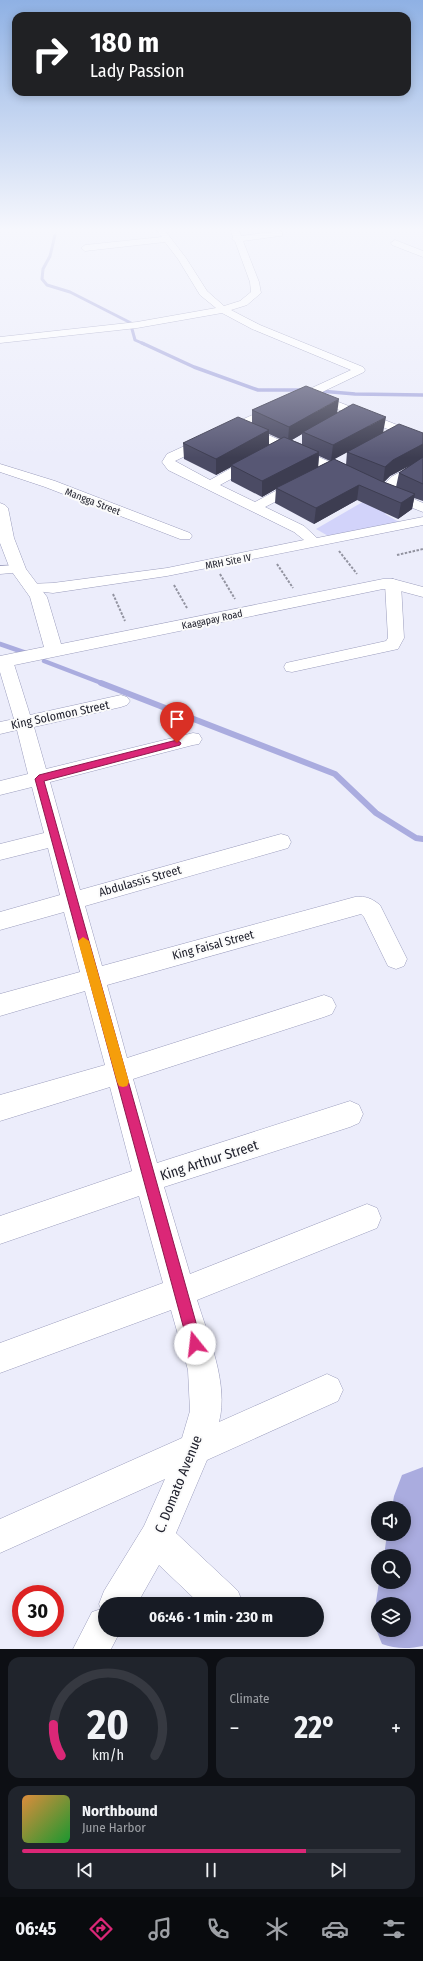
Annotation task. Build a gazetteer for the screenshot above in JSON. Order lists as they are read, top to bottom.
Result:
{
  "streets": {
    "street": [
      "Mangga Street",
      "MRH Site IV",
      "Kaagapay Road",
      "King Solomon Street",
      "Abdulassis Street",
      "King Faisal Street",
      "King Arthur Street",
      "C. Domato Avenue"
    ]
  },
  "crossings": [
    ["Kaagapay Road", "C. Domato Avenue"],
    ["King Solomon Street", "C. Domato Avenue"],
    ["Abdulassis Street", "C. Domato Avenue"],
    ["King Faisal Street", "C. Domato Avenue"],
    ["King Arthur Street", "C. Domato Avenue"]
  ],
  "page": {
    "turn": ["180 m", "Lady Passion"],
    "limit": "30",
    "trip": "06:46 · 1 min · 230 m",
    "tile": "Climate",
    "heat": ["−", "22°", "+"],
    "song": ["Northbound", "June Harbor"],
    "tabs": "06:45",
    "gauge": ["20", "km/h"]
  }
}
